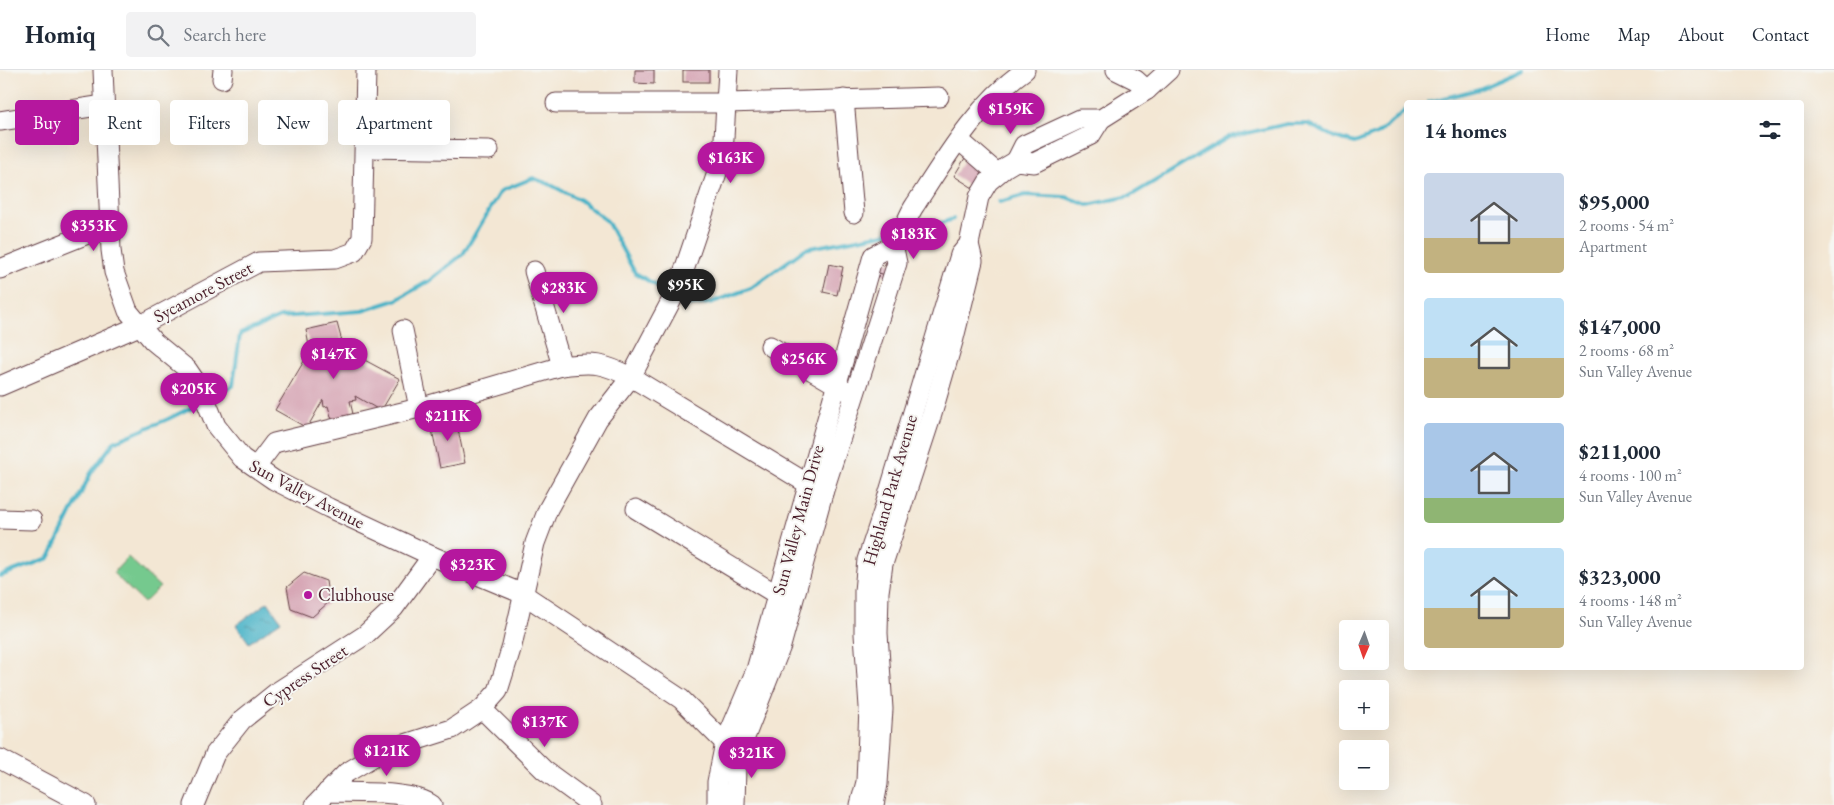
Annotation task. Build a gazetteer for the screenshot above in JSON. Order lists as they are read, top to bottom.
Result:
{
  "streets": {
    "street": [
      "Sycamore Street",
      "Highland Park Avenue",
      "Sun Valley Avenue",
      "Sun Valley Main Drive",
      "Cypress Street"
    ]
  },
  "crossings": [
    ["Sycamore Street", "Sun Valley Avenue"],
    ["Sun Valley Avenue", "Sun Valley Main Drive"],
    ["Sun Valley Avenue", "Cypress Street"]
  ],
  "places": ["Clubhouse"],
  "north": "bottom",
  "page": {
    "header": "Homiq",
    "search": "Search here",
    "nav": [
      "Home",
      "Map",
      "About",
      "Contact"
    ],
    "price": [
      "$159K",
      "$163K",
      "$353K",
      "$183K",
      "$95K",
      "$283K",
      "$147K",
      "$256K",
      "$205K",
      "$211K",
      "$323K",
      "$137K",
      "$121K",
      "$321K"
    ],
    "chip": [
      "Buy",
      "Rent",
      "Filters",
      "New",
      "Apartment"
    ],
    "heading": "14 homes",
    "list": [
      {
        "name": "$95,000",
        "note": "2 rooms · 54 m² · Apartment"
      },
      {
        "name": "$147,000",
        "note": "2 rooms · 68 m² · Sun Valley Avenue"
      },
      {
        "name": "$211,000",
        "note": "4 rooms · 100 m² · Sun Valley Avenue"
      },
      {
        "name": "$323,000",
        "note": "4 rooms · 148 m² · Sun Valley Avenue"
      }
    ],
    "map_buttons": ["+", "−"]
  }
}
